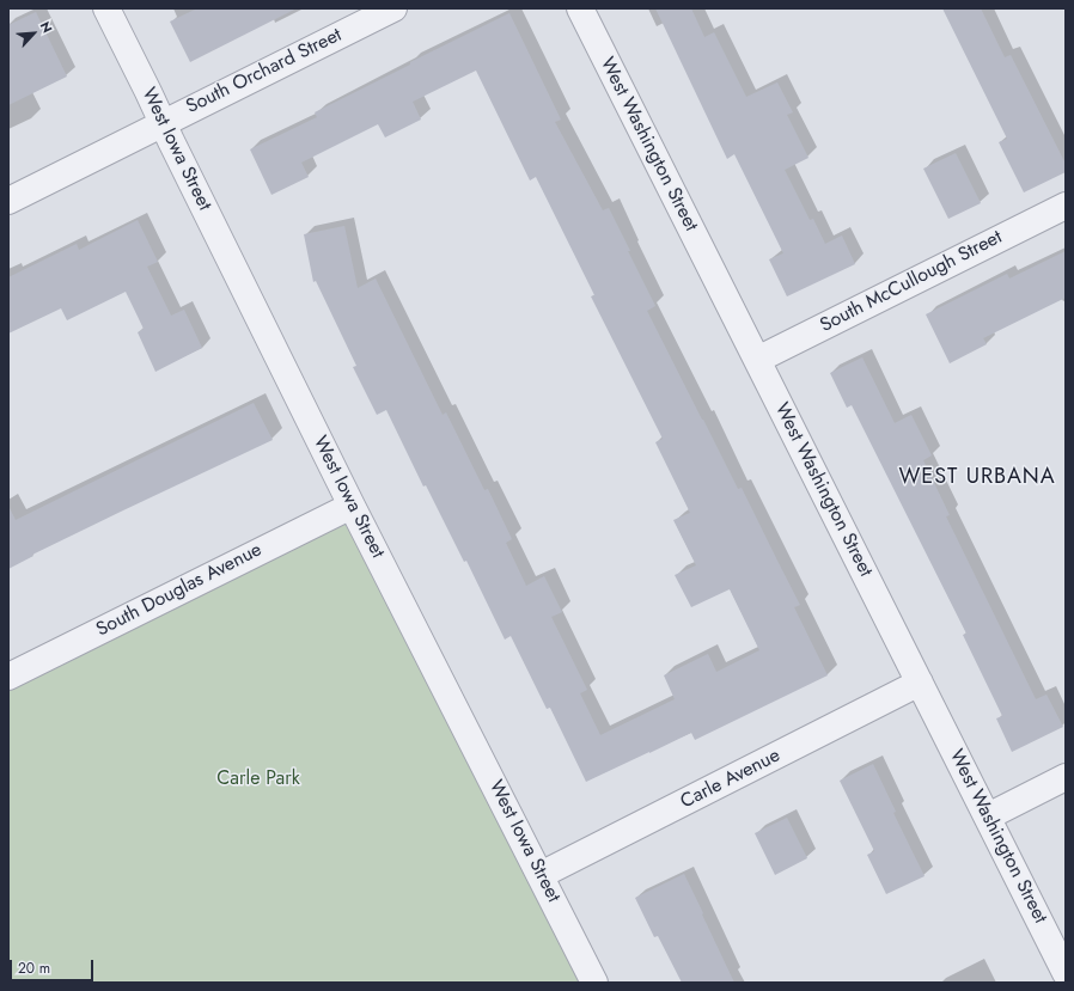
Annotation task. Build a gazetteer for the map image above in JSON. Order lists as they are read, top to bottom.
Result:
{
  "streets": {
    "street": [
      "South Orchard Street",
      "West Washington Street",
      "West Iowa Street",
      "South McCullough Street",
      "South Douglas Avenue",
      "Carle Avenue"
    ]
  },
  "crossings": [
    ["South Orchard Street", "West Iowa Street"],
    ["West Washington Street", "South McCullough Street"],
    ["West Washington Street", "Carle Avenue"],
    ["West Iowa Street", "South Douglas Avenue"],
    ["West Iowa Street", "Carle Avenue"]
  ],
  "districts": ["WEST URBANA"],
  "parks": ["Carle Park"],
  "scale_bar": "20 m",
  "north": "top right"
}
